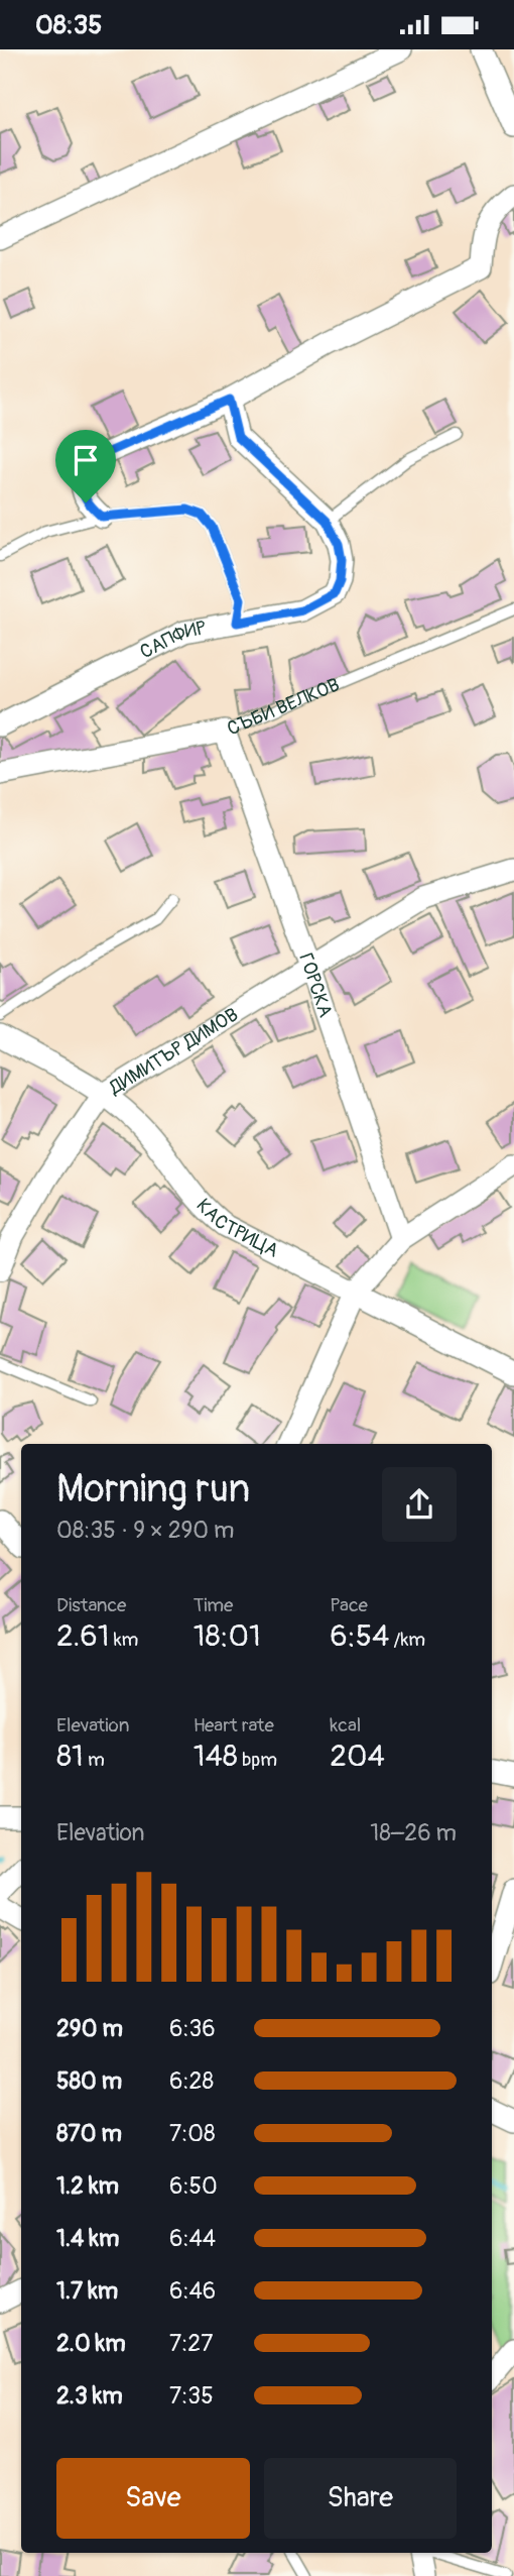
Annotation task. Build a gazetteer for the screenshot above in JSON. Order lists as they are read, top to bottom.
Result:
{
  "streets": {
    "street": [
      "САПФИР",
      "СЪБИ ВЕЛКОВ",
      "ГОРСКА",
      "ДИМИТЪР ДИМОВ",
      "КАСТРИЦА"
    ]
  },
  "crossings": [
    ["СЪБИ ВЕЛКОВ", "ГОРСКА"],
    ["ГОРСКА", "ДИМИТЪР ДИМОВ"],
    ["ДИМИТЪР ДИМОВ", "КАСТРИЦА"]
  ],
  "page": {
    "status": "08:35",
    "heading": ["Morning run", "08:35 · 9 × 290 m"],
    "stats": [
      ["Distance", "2.61 km"],
      ["Time", "18:01"],
      ["Pace", "6:54 /km"],
      ["Elevation", "81 m"],
      ["Heart rate", "148 bpm"],
      ["kcal", "204"]
    ],
    "chart": ["Elevation", "18–26 m"],
    "list": [
      {
        "name": "290 m",
        "note": "6:36"
      },
      {
        "name": "580 m",
        "note": "6:28"
      },
      {
        "name": "870 m",
        "note": "7:08"
      },
      {
        "name": "1.2 km",
        "note": "6:50"
      },
      {
        "name": "1.4 km",
        "note": "6:44"
      },
      {
        "name": "1.7 km",
        "note": "6:46"
      },
      {
        "name": "2.0 km",
        "note": "7:27"
      },
      {
        "name": "2.3 km",
        "note": "7:35"
      }
    ],
    "buttons": ["Save", "Share"]
  }
}
